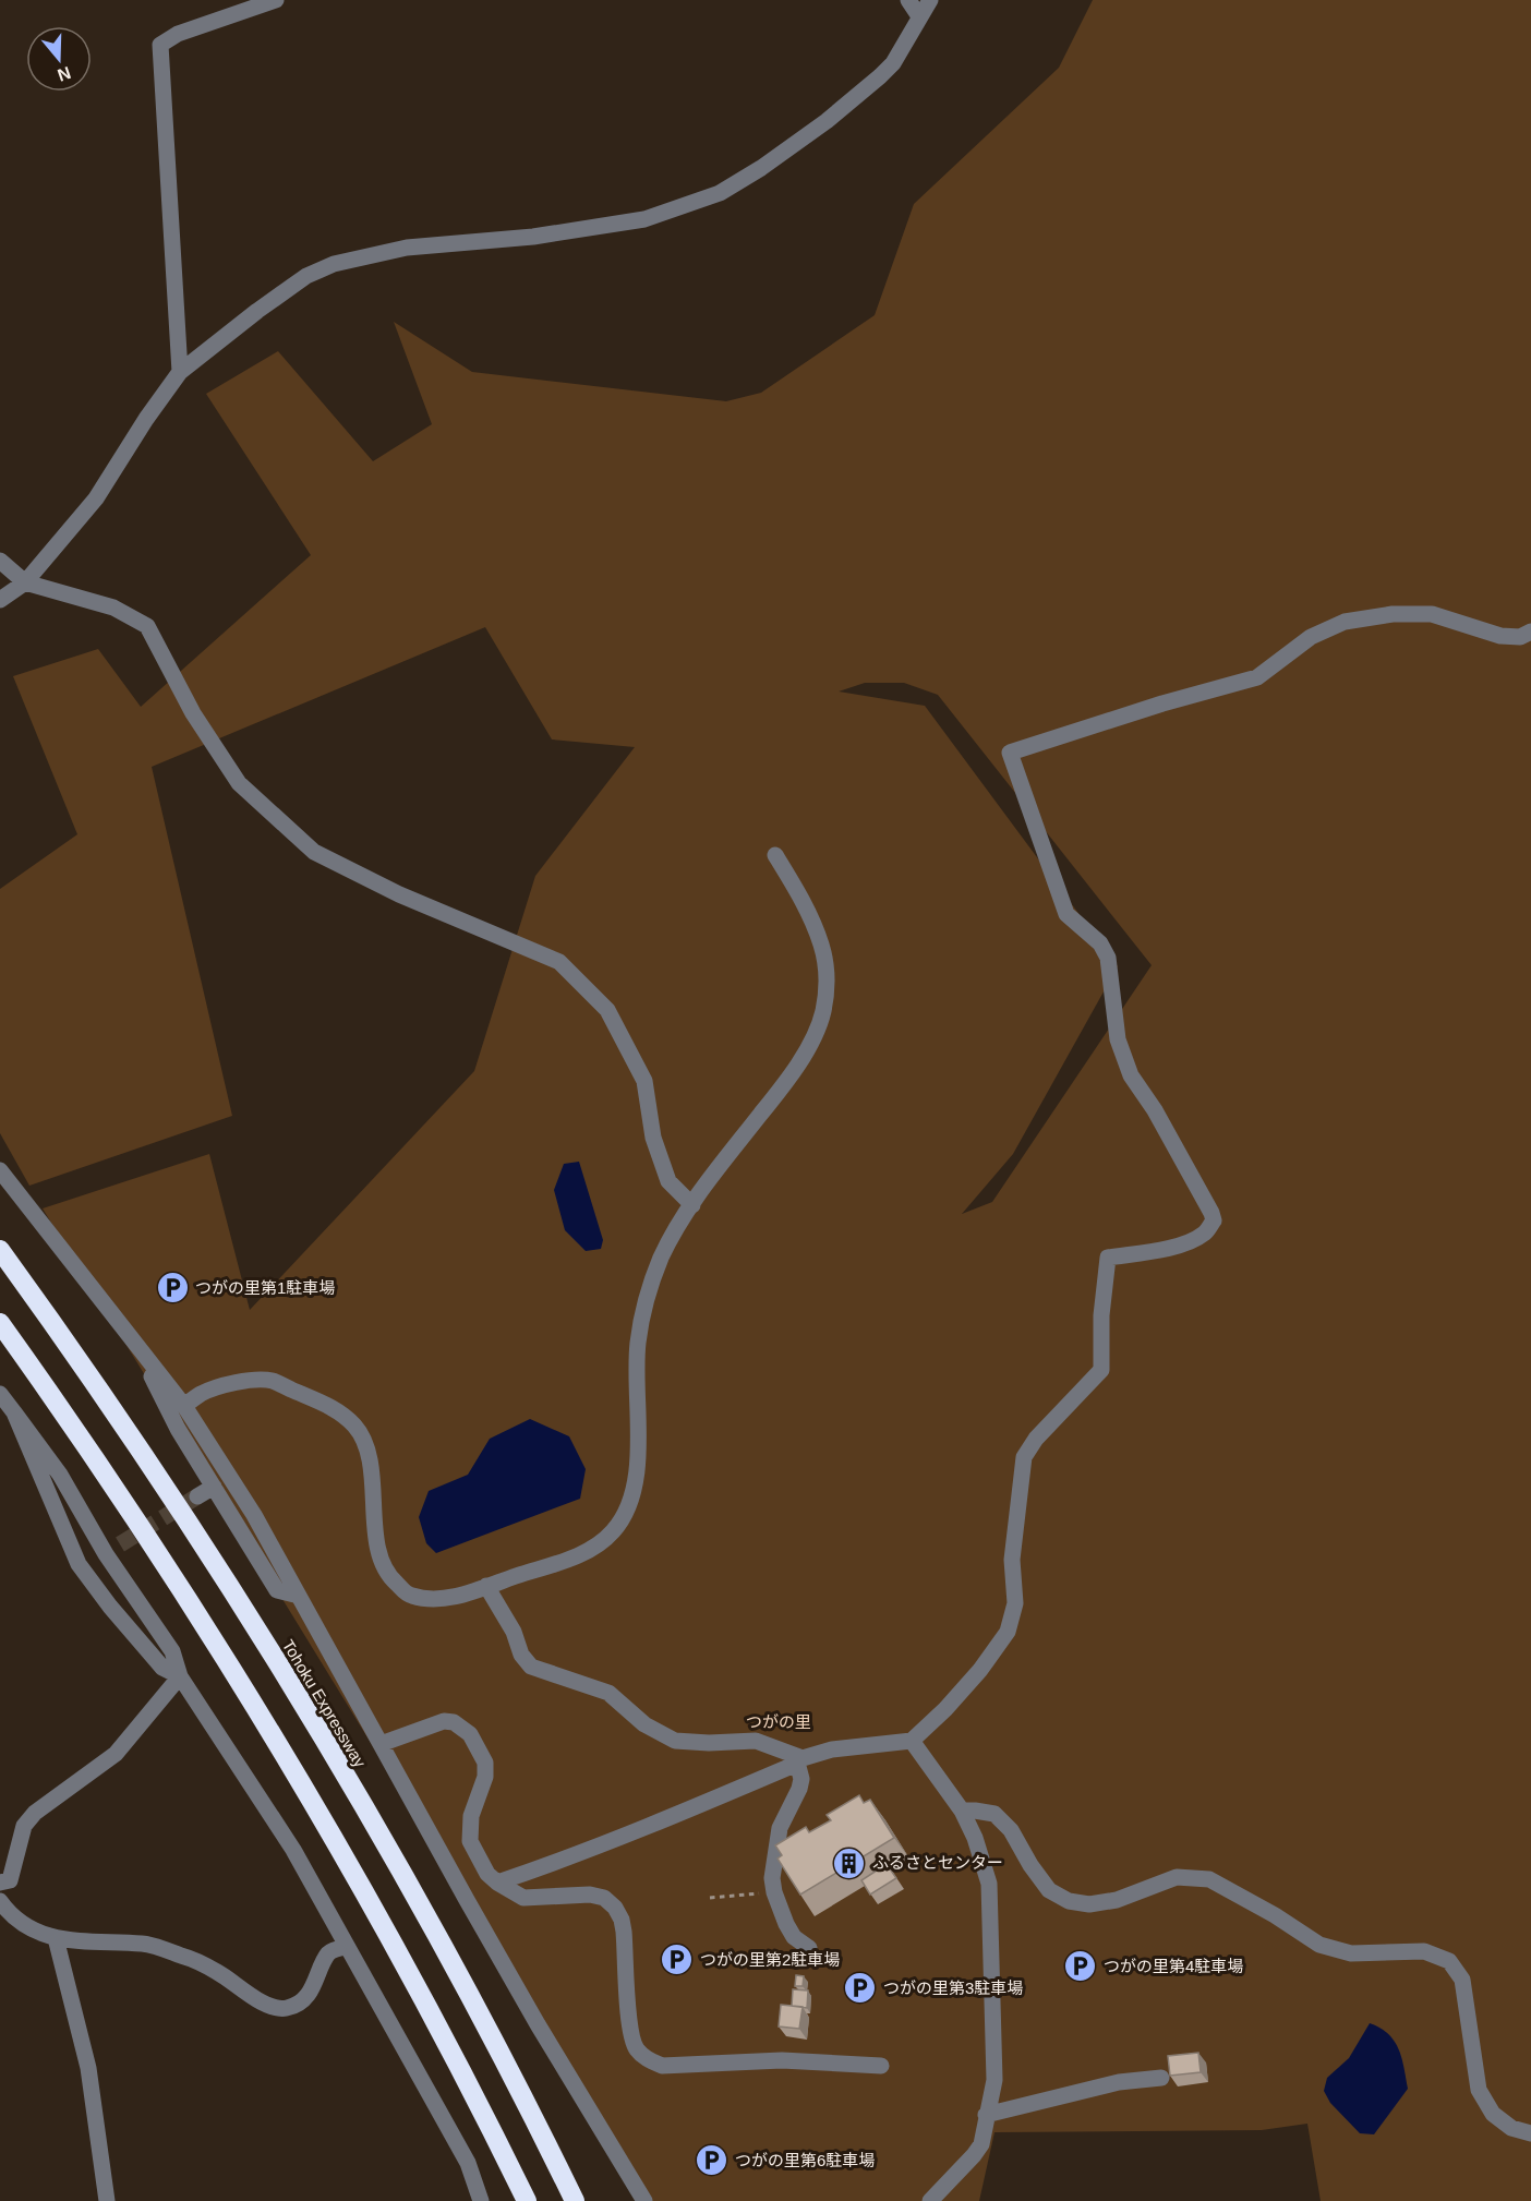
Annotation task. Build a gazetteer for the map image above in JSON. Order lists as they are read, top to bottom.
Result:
{
  "streets": {
    "highway": ["Tohoku Expressway"]
  },
  "parks": ["つがの里"],
  "places": {
    "parking": [
      "つがの里第1駐車場",
      "つがの里第2駐車場",
      "つがの里第4駐車場",
      "つがの里第3駐車場",
      "つがの里第6駐車場"
    ],
    "building": ["ふるさとセンター"]
  },
  "north": "bottom"
}
